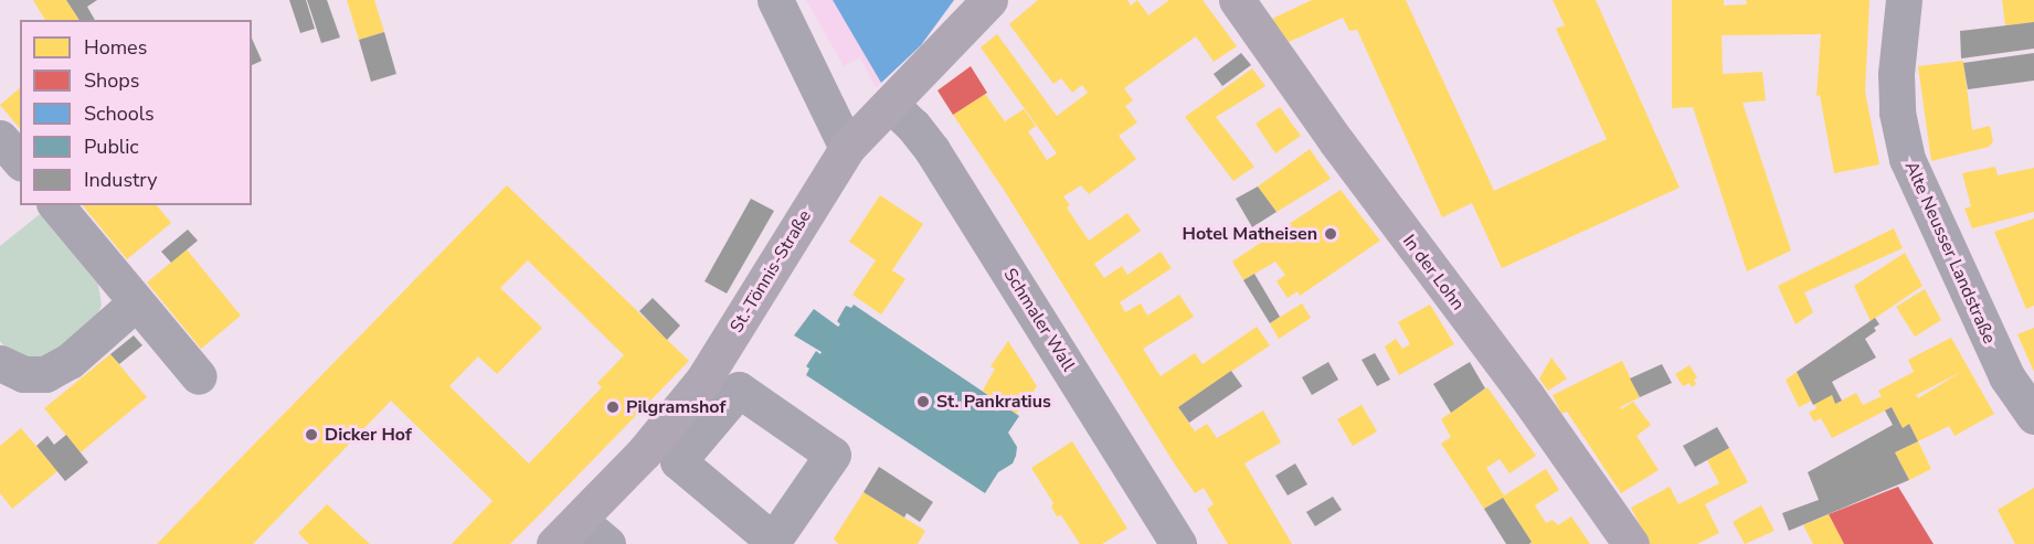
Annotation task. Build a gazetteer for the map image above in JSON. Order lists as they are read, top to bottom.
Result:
{
  "streets": {
    "main road": ["St.-Tönnis-Straße", "In der Lohn"],
    "street": ["Alte Neusser Landstraße", "Schmaler Wall"]
  },
  "crossings": [
    ["St.-Tönnis-Straße", "Schmaler Wall"]
  ],
  "places": [
    "Hotel Matheisen",
    "St. Pankratius",
    "Pilgramshof",
    "Dicker Hof"
  ],
  "legend": [
    "Homes",
    "Shops",
    "Schools",
    "Public",
    "Industry"
  ]
}
